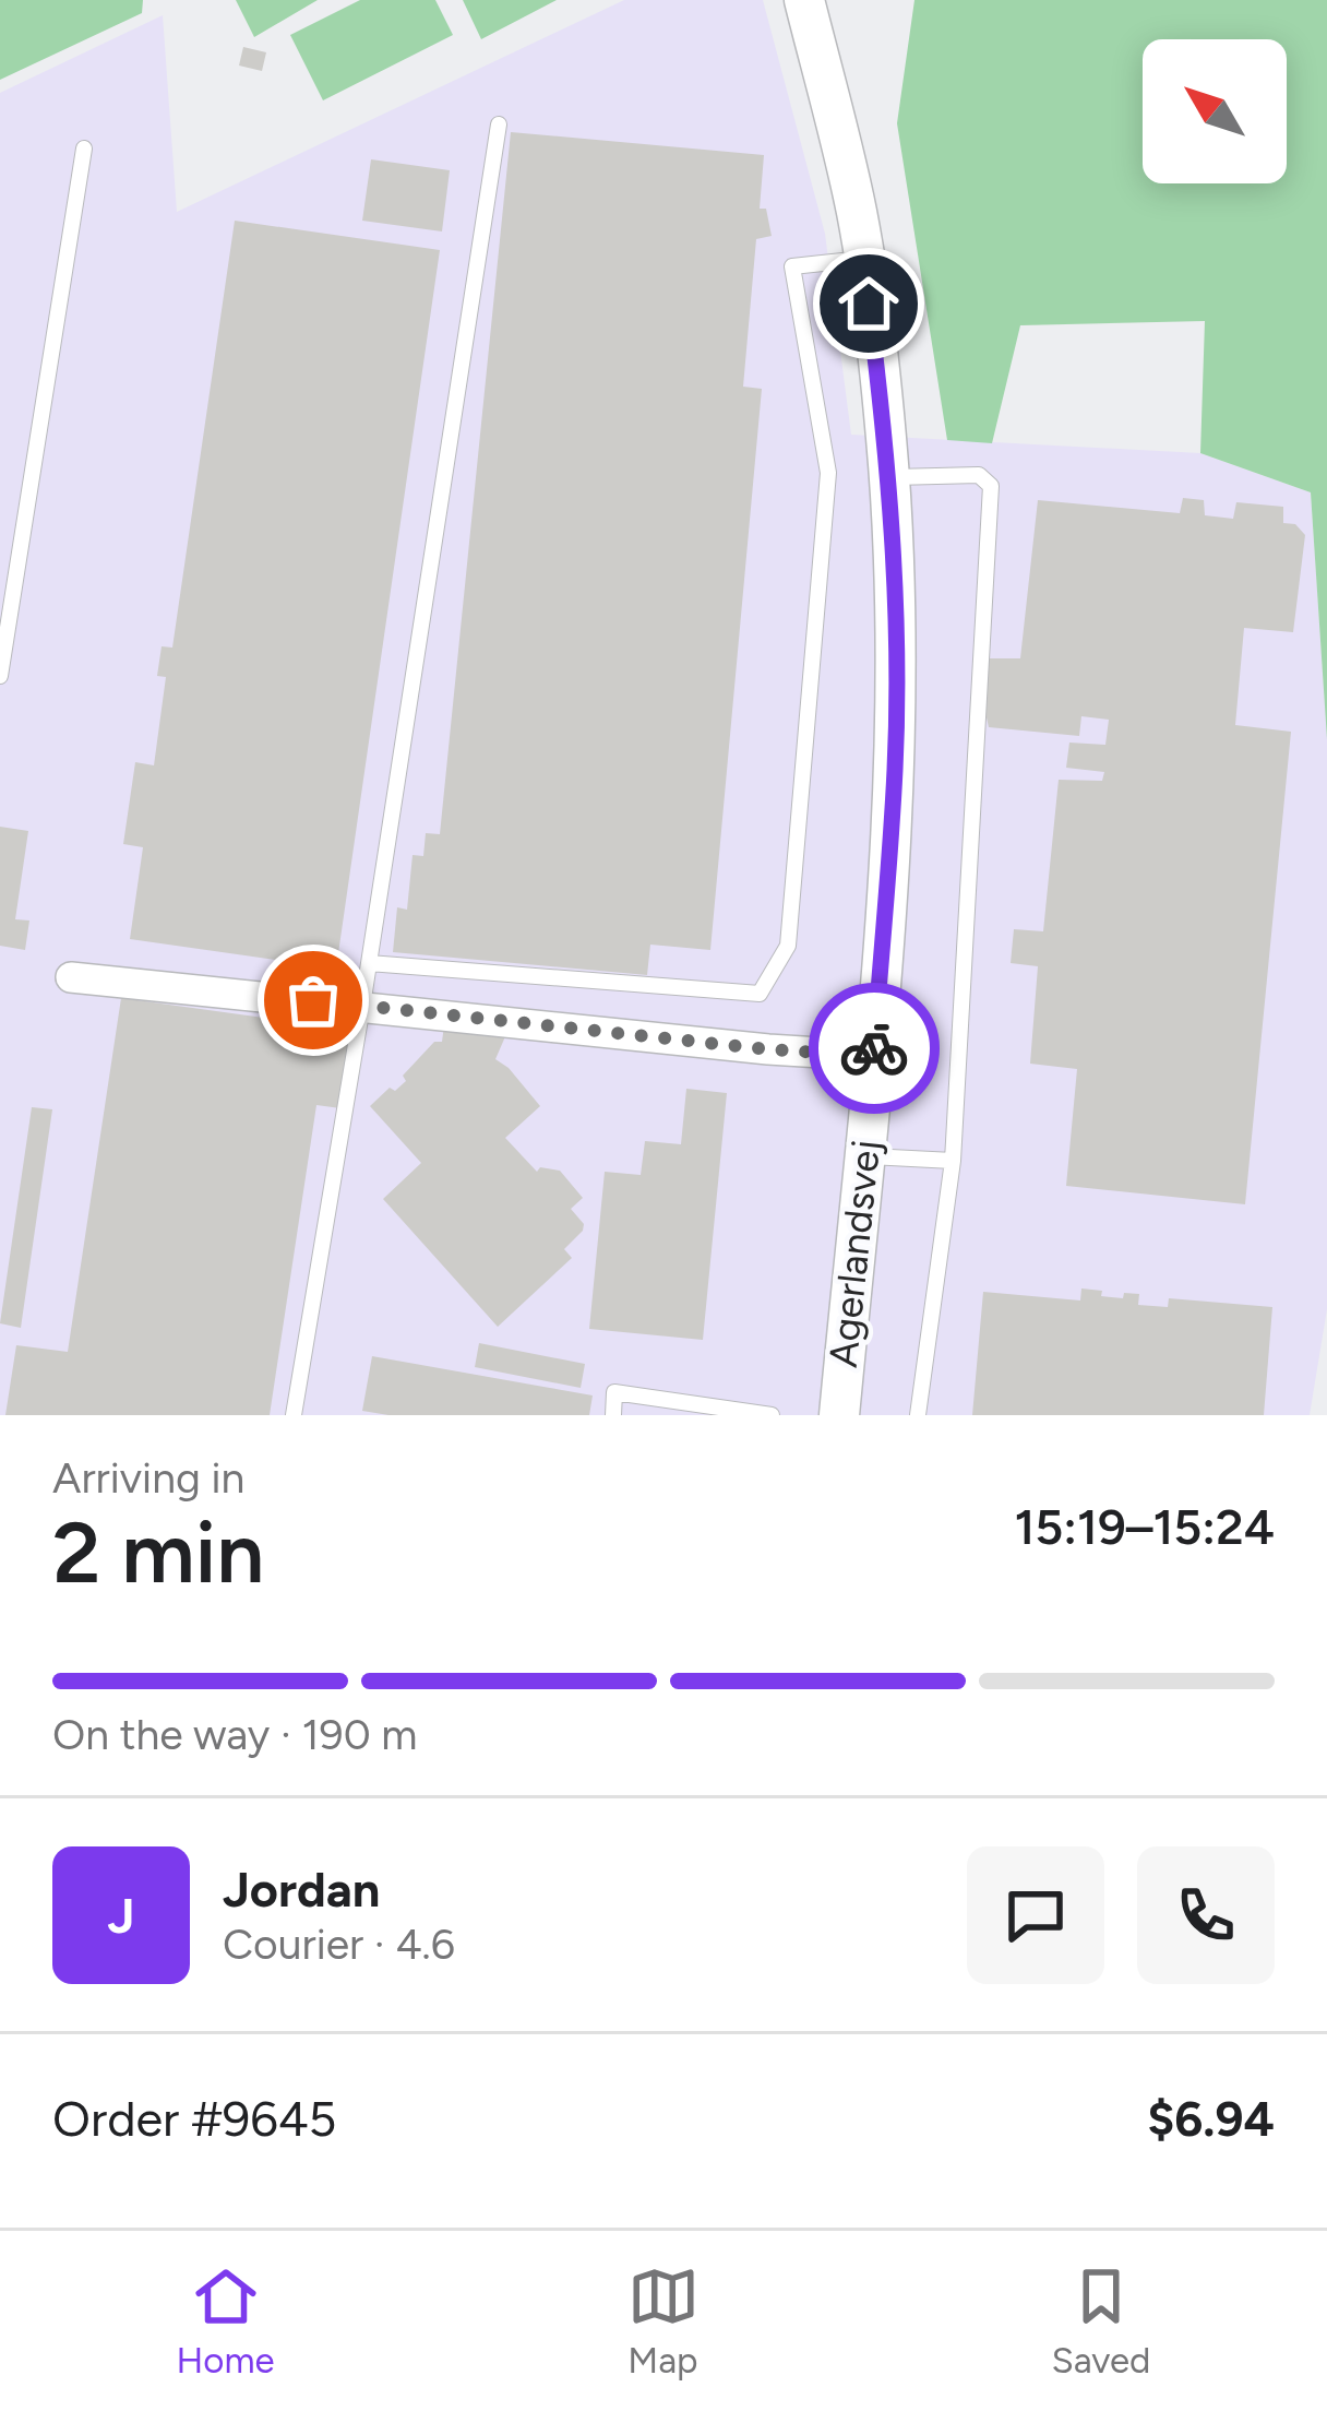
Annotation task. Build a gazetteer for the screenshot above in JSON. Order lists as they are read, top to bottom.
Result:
{
  "streets": {
    "street": ["Agerlandsvej"]
  },
  "north": "top left",
  "page": {
    "heading": ["2 min", "Arriving in", "15:19–15:24"],
    "panel": [
      "Jordan",
      "Courier · 4.6",
      "Order #9645",
      "$6.94"
    ],
    "bar": "On the way · 190 m",
    "round": "J",
    "tabs": ["Home", "Map", "Saved"]
  }
}
